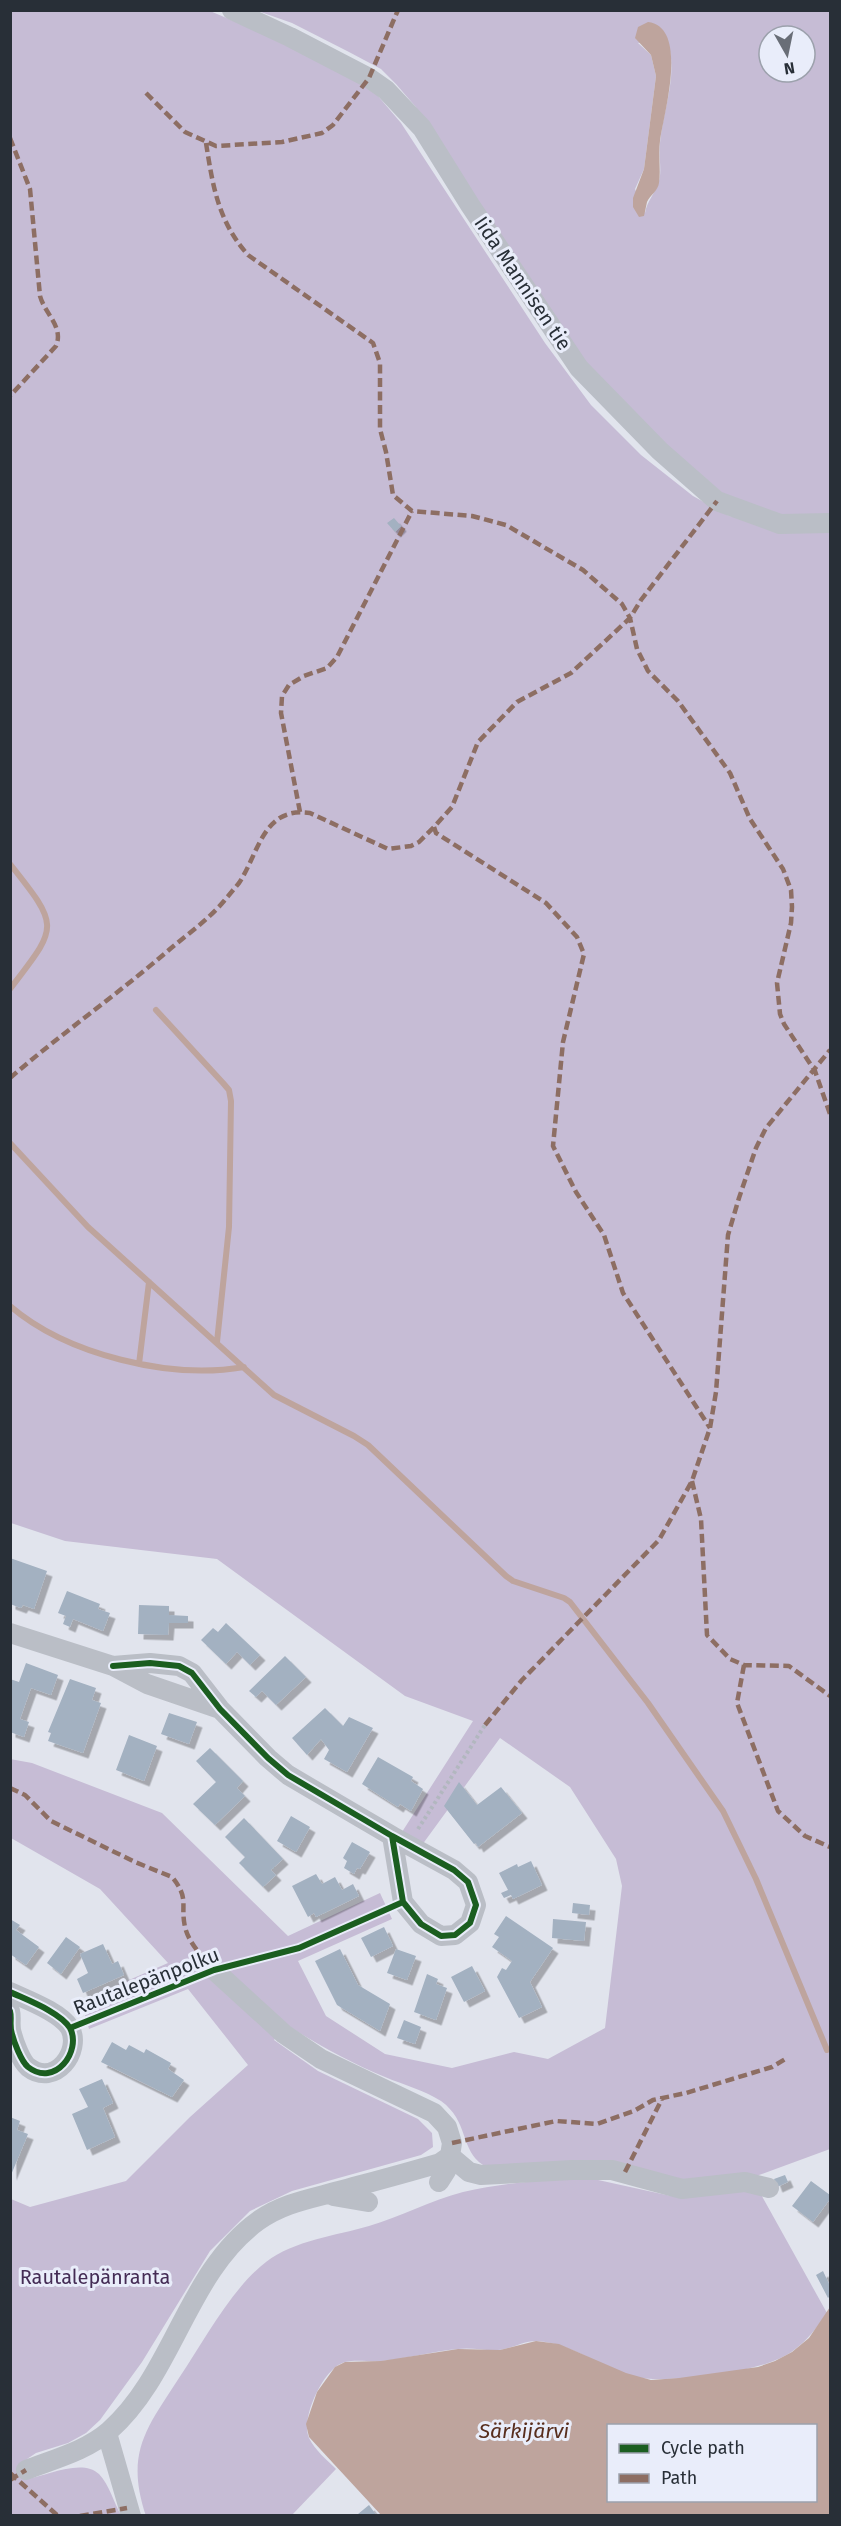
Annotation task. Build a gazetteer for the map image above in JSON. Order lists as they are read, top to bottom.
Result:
{
  "streets": {
    "street": ["Iida Mannisen tie"],
    "cycle path": ["Rautalepänpolku"]
  },
  "water": ["Särkijärvi"],
  "parks": ["Rautalepänranta"],
  "legend": ["Cycle path", "Path"],
  "north": "bottom"
}
